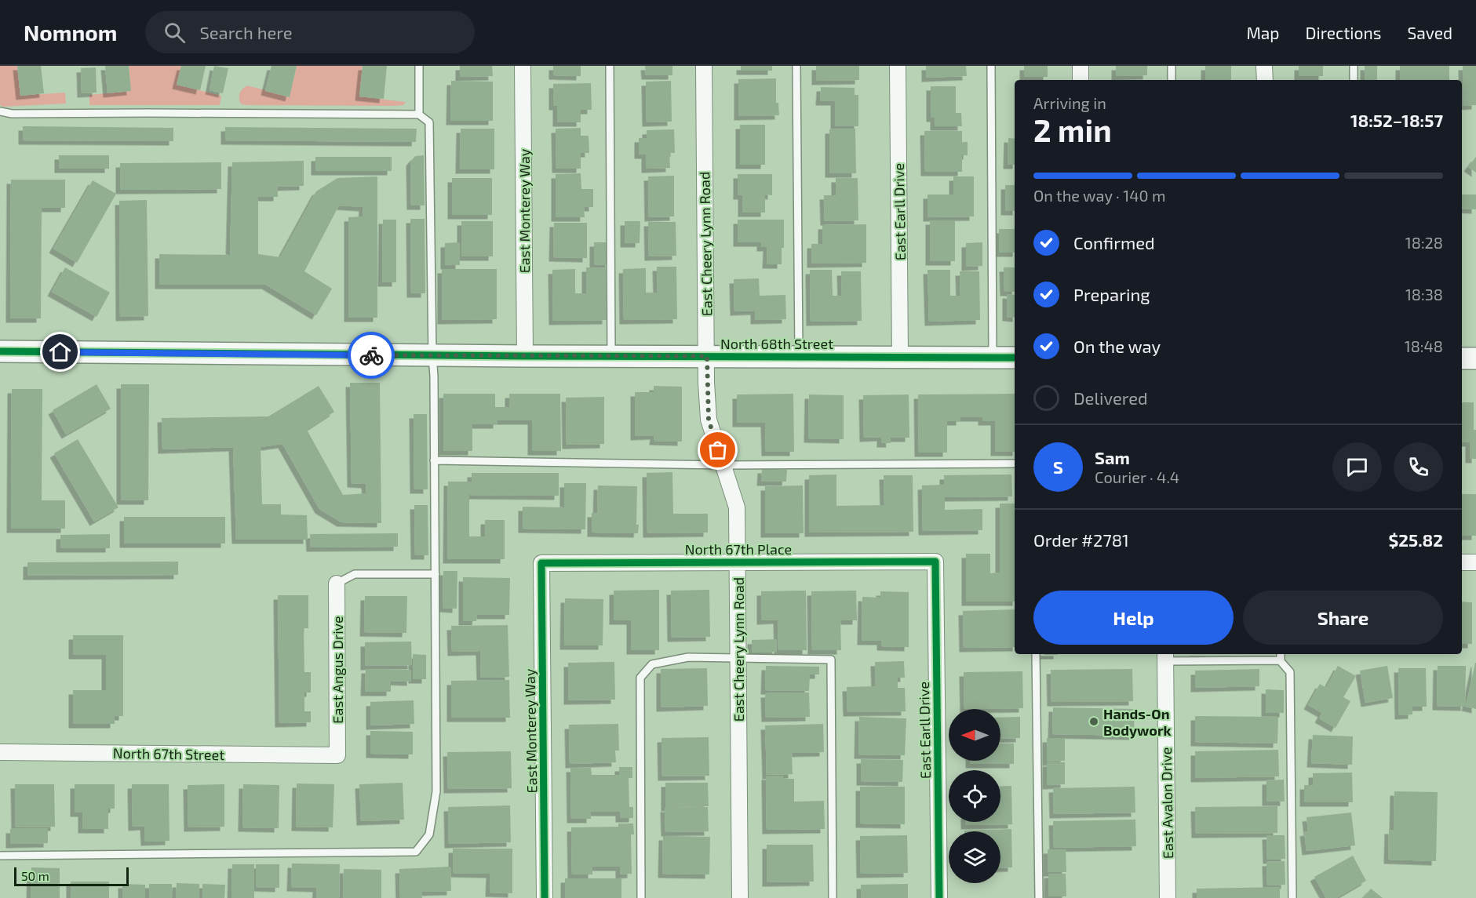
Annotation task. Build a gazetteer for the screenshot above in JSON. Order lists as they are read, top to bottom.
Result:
{
  "streets": {
    "main road": ["North 68th Street"],
    "street": [
      "East Monterey Way",
      "East Earll Drive",
      "East Cheery Lynn Road",
      "North 67th Place",
      "East Angus Drive",
      "North 67th Street",
      "East Avalon Drive"
    ]
  },
  "crossings": [
    ["East Monterey Way", "North 68th Street"],
    ["East Monterey Way", "North 67th Place"],
    ["East Earll Drive", "North 68th Street"],
    ["East Earll Drive", "North 67th Place"],
    ["East Cheery Lynn Road", "North 68th Street"],
    ["East Cheery Lynn Road", "North 67th Place"],
    ["East Angus Drive", "North 67th Street"]
  ],
  "places": ["Hands-On Bodywork"],
  "scale_bar": "50 m",
  "north": "left",
  "page": {
    "header": "Nomnom",
    "search": "Search here",
    "nav": ["Map", "Directions", "Saved"],
    "heading": ["2 min", "Arriving in", "18:52–18:57"],
    "panel": [
      "Sam",
      "Courier · 4.4",
      "Order #2781",
      "$25.82"
    ],
    "bar": "On the way · 140 m",
    "list": [
      ["Confirmed", "18:28"],
      ["Preparing", "18:38"],
      ["On the way", "18:48"],
      "Delivered"
    ],
    "round": "S",
    "buttons": ["Help", "Share"],
    "scale": "50 m"
  }
}
